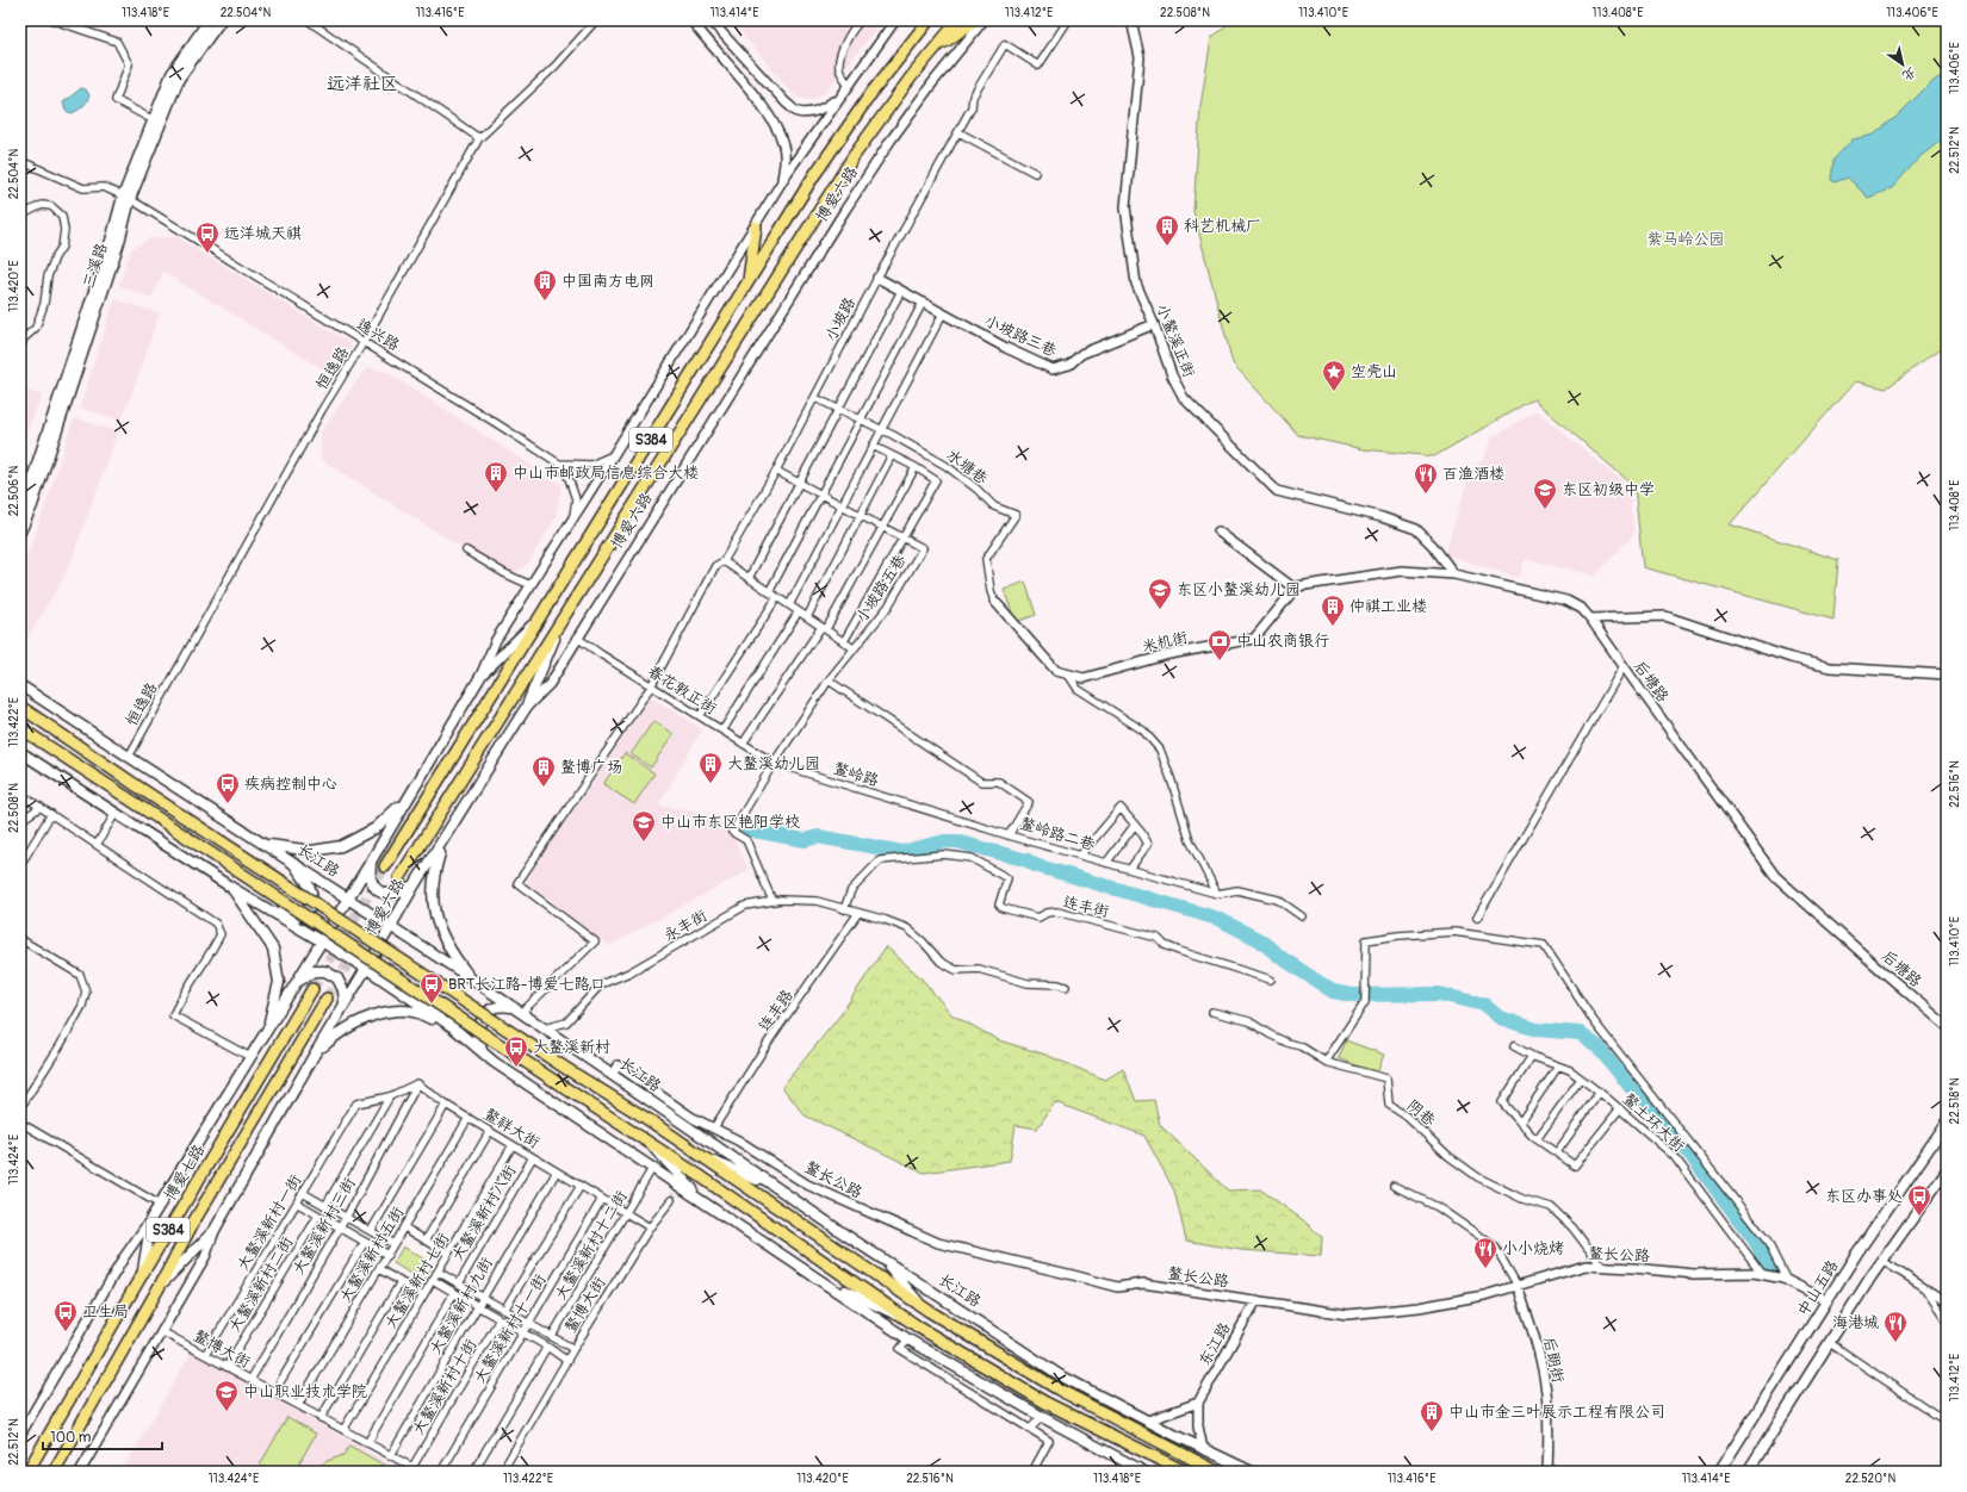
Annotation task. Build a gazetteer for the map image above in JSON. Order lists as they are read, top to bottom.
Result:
{
  "streets": {
    "highway": [
      "博爱六路",
      "S384",
      "长江路",
      "博爱七路"
    ],
    "main road": ["三溪路", "中山五路"],
    "street": [
      "小坡路",
      "逸兴路",
      "小坡路三巷",
      "小鳌溪正街",
      "恒逸路",
      "水塘巷",
      "小坡路五巷",
      "米机街",
      "后塘路",
      "春花敦正街",
      "鳌岭路",
      "鳌岭路二巷",
      "连丰街",
      "永丰街",
      "连丰路",
      "阴巷",
      "鳌土环大街",
      "鳌祥大街",
      "鳌长公路",
      "大鳌溪新村八街",
      "大鳌溪新村一街",
      "大鳌溪新村三街",
      "大鳌溪新村十二街",
      "大鳌溪新村五街",
      "大鳌溪新村七街",
      "大鳌溪新村二街",
      "鳌博大街",
      "大鳌溪新村九街",
      "大鳌溪新村十一街",
      "东江路",
      "后朗街",
      "大鳌溪新村十街"
    ]
  },
  "crossings": [
    ["博爱六路", "春花敦正街"],
    ["博爱六路", "长江路"],
    ["三溪路", "逸兴路"],
    ["小坡路", "小坡路三巷"],
    ["小坡路", "水塘巷"],
    ["小坡路", "小坡路五巷"],
    ["小坡路", "春花敦正街"],
    ["小坡路", "长江路"],
    ["逸兴路", "恒逸路"],
    ["小坡路三巷", "小鳌溪正街"],
    ["小鳌溪正街", "后塘路"],
    ["恒逸路", "长江路"],
    ["米机街", "后塘路"],
    ["春花敦正街", "鳌岭路"],
    ["鳌岭路", "鳌岭路二巷"],
    ["长江路", "永丰街"],
    ["长江路", "博爱七路"],
    ["长江路", "鳌长公路"],
    ["长江路", "东江路"],
    ["连丰街", "永丰街"],
    ["永丰街", "连丰路"],
    ["阴巷", "鳌长公路"],
    ["鳌土环大街", "鳌长公路"],
    ["鳌祥大街", "大鳌溪新村八街"],
    ["鳌祥大街", "大鳌溪新村三街"],
    ["鳌祥大街", "大鳌溪新村十二街"],
    ["鳌祥大街", "大鳌溪新村五街"],
    ["鳌祥大街", "大鳌溪新村七街"],
    ["鳌祥大街", "鳌博大街"],
    ["鳌祥大街", "大鳌溪新村九街"],
    ["鳌祥大街", "大鳌溪新村十一街"],
    ["鳌长公路", "中山五路"],
    ["鳌长公路", "东江路"],
    ["鳌长公路", "后朗街"],
    ["大鳌溪新村一街", "鳌博大街"],
    ["大鳌溪新村三街", "鳌博大街"],
    ["大鳌溪新村五街", "鳌博大街"],
    ["大鳌溪新村七街", "鳌博大街"],
    ["大鳌溪新村二街", "鳌博大街"],
    ["鳌博大街", "大鳌溪新村九街"],
    ["鳌博大街", "大鳌溪新村十街"]
  ],
  "districts": ["远洋社区"],
  "parks": ["紫马岭公园"],
  "places": {
    "building": [
      "科艺机械厂",
      "中国南方电网",
      "中山市邮政局信息综合大楼",
      "仲祺工业楼",
      "大鳌溪幼儿园",
      "鳌博广场",
      "中山市金三叶展示工程有限公司"
    ],
    "bus stop": [
      "远洋城天祺",
      "疾病控制中心",
      "BRT长江路-博爱七路口",
      "大鳌溪新村",
      "东区办事处",
      "卫生局"
    ],
    "place": ["空壳山"],
    "restaurant": ["百渔酒楼", "小小烧烤", "海港城"],
    "school or university": [
      "东区初级中学",
      "东区小鳌溪幼儿园",
      "中山市东区艳阳学校",
      "中山职业技术学院"
    ],
    "bank": ["中山农商银行"]
  },
  "scale_bar": "100 m",
  "north": "bottom right",
  "coordinates": [
    "113.418°E",
    "22.504°N",
    "113.416°E",
    "113.414°E",
    "113.412°E",
    "22.508°N",
    "113.410°E",
    "113.408°E",
    "113.406°E",
    "22.512°N",
    "113.420°E",
    "22.506°N",
    "113.422°E",
    "22.516°N",
    "22.518°N",
    "113.424°E",
    "22.520°N"
  ]
}
